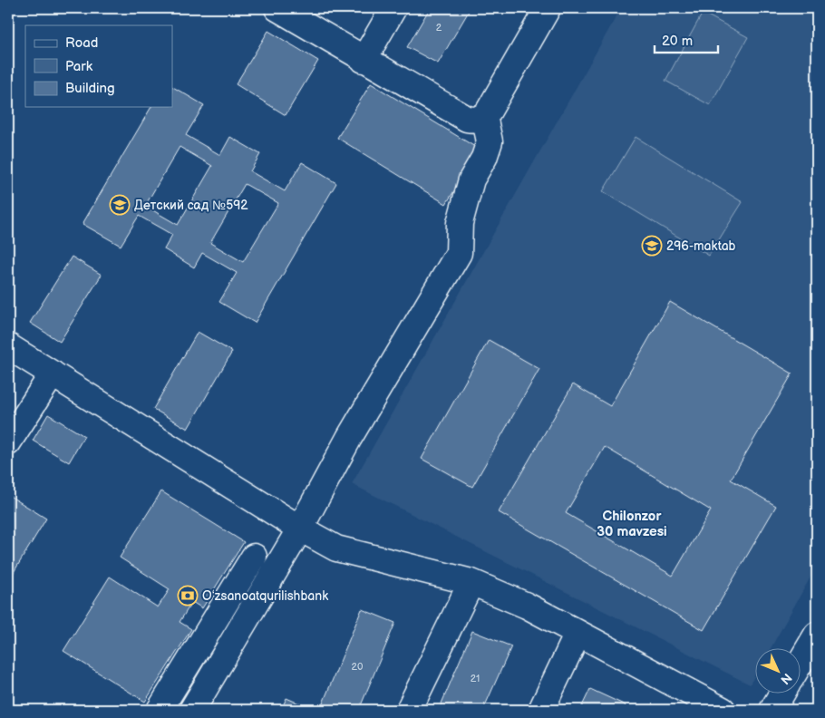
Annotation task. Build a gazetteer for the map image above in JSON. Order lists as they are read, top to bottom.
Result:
{
  "districts": ["Chilonzor 30 mavzesi"],
  "places": {
    "school or university": ["Детcкий сад №592", "296-maktab"],
    "bank": ["Oʻzsanoatqurilishbank"]
  },
  "house_numbers": ["2", "20", "21"],
  "legend": ["Road", "Park", "Building"],
  "scale_bar": "20 m",
  "north": "bottom right"
}
